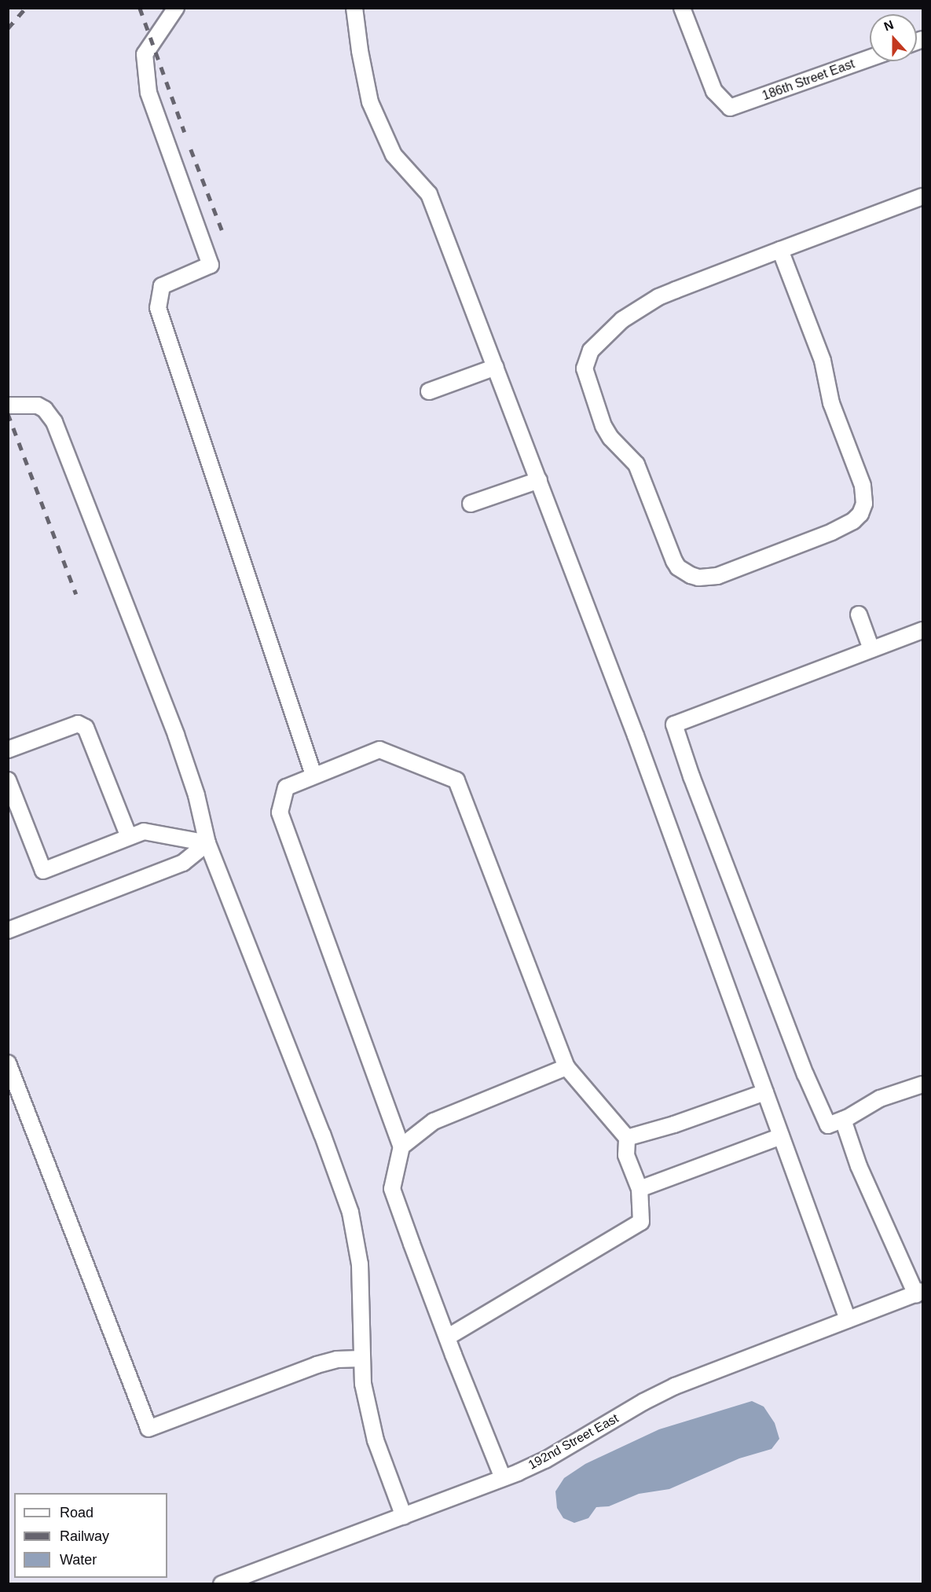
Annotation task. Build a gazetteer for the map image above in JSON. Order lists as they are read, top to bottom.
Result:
{
  "streets": {
    "street": ["186th Street East", "192nd Street East"]
  },
  "legend": ["Road", "Railway", "Water"],
  "north": "top"
}
